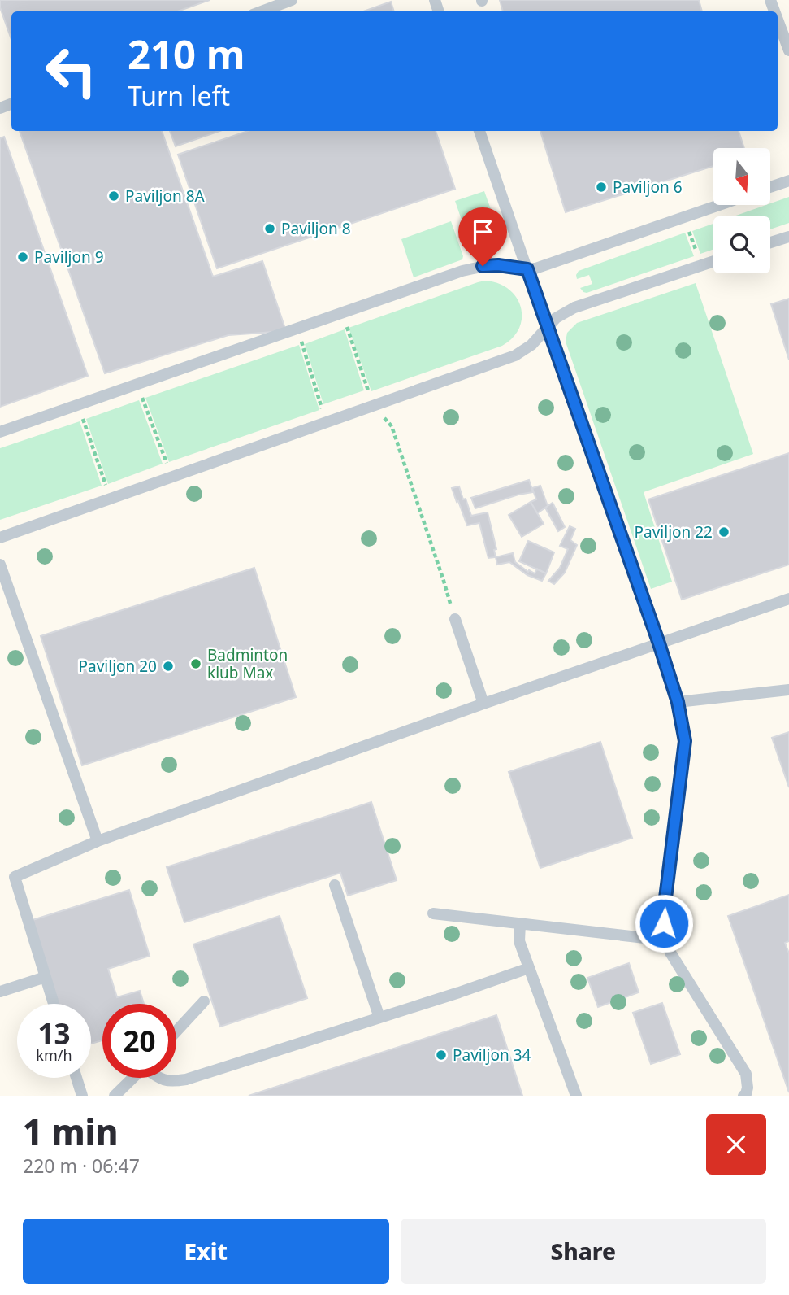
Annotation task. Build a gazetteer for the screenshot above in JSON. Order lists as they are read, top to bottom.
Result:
{
  "places": [
    "Paviljon 6",
    "Paviljon 8A",
    "Paviljon 8",
    "Paviljon 9",
    "Paviljon 22",
    "Badminton klub Max",
    "Paviljon 20",
    "Paviljon 34"
  ],
  "north": "bottom",
  "page": {
    "turn": ["210 m", "Turn left"],
    "speed": "13 km/h",
    "limit": "20",
    "heading": ["1 min", "220 m · 06:47"],
    "buttons": ["Exit", "Share"]
  }
}
